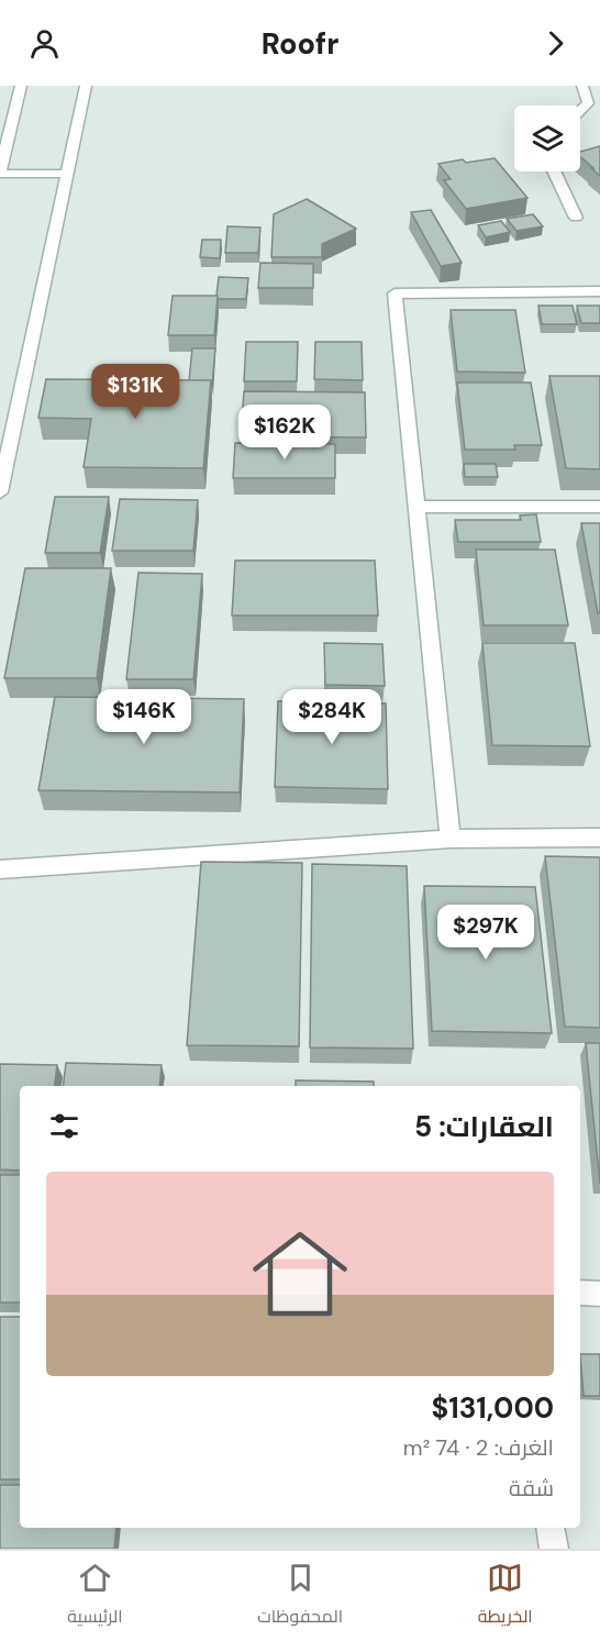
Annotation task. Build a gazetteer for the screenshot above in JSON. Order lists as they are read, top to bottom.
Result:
{
  "page": {
    "header": "Roofr",
    "price": [
      "$131K",
      "$162K",
      "$146K",
      "$284K",
      "$297K"
    ],
    "heading": "العقارات: 5",
    "list": [
      {
        "name": "$131,000",
        "note": "الغرف: 2 · 74 m² · شقة"
      }
    ],
    "tabs": ["الخريطة", "المحفوظات", "الرئيسية"]
  }
}
